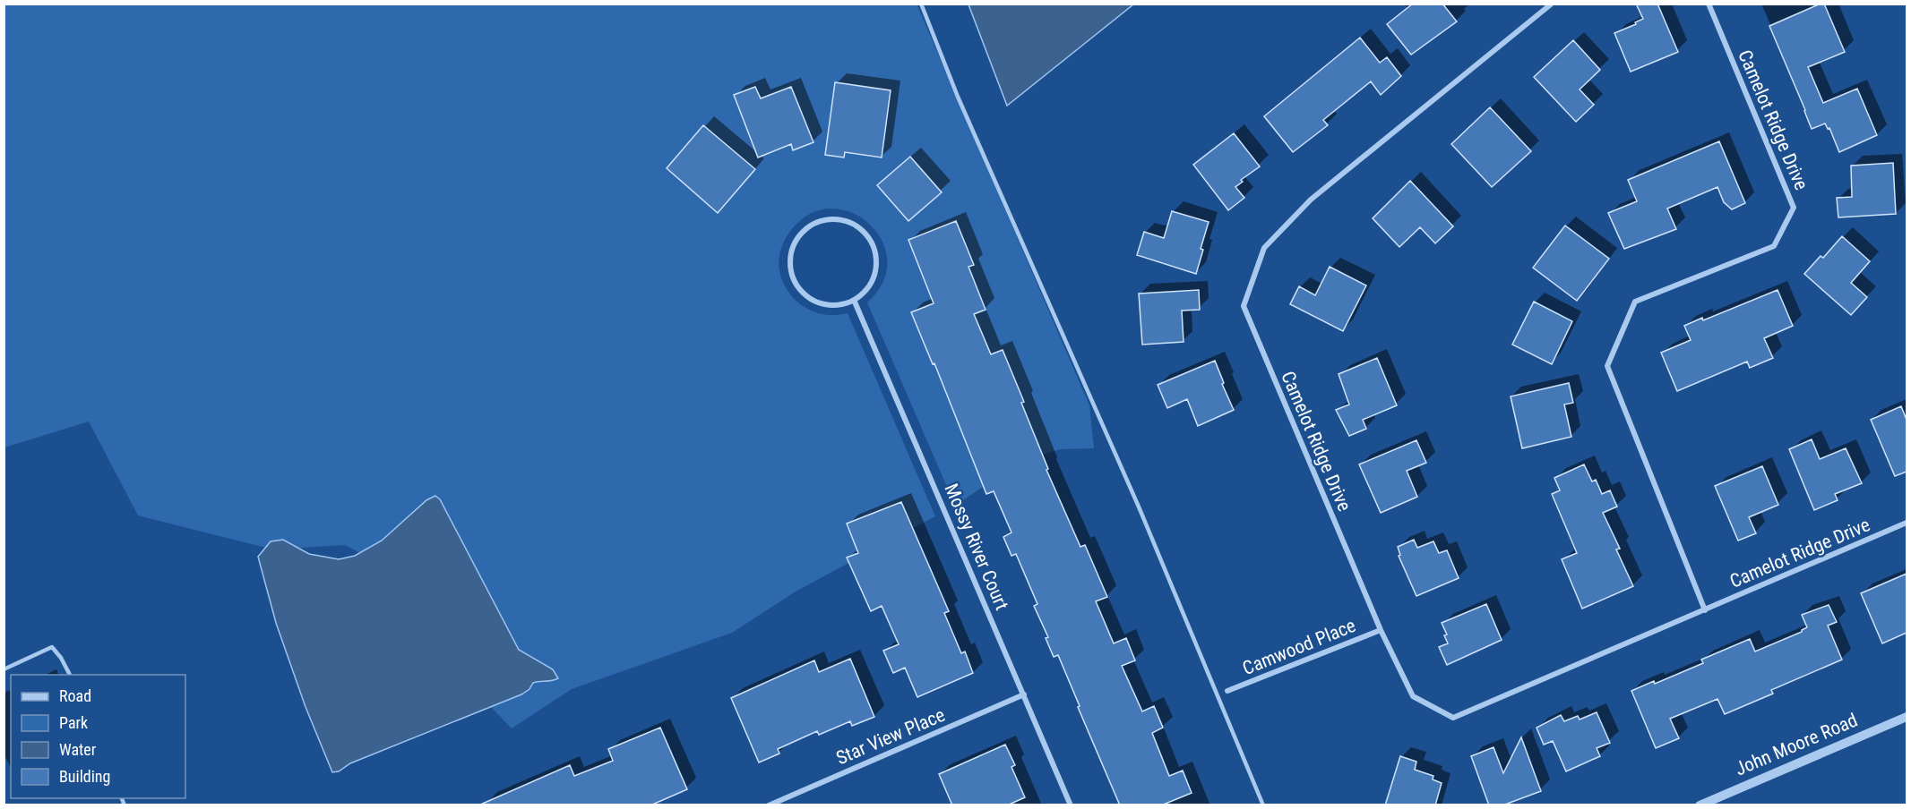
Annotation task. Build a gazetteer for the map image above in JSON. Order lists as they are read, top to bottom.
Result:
{
  "streets": {
    "street": [
      "Camelot Ridge Drive",
      "Mossy River Court",
      "Camwood Place",
      "Star View Place",
      "John Moore Road"
    ]
  },
  "crossings": [
    ["Camelot Ridge Drive", "Camwood Place"],
    ["Mossy River Court", "Star View Place"]
  ],
  "legend": [
    "Road",
    "Park",
    "Water",
    "Building"
  ]
}
